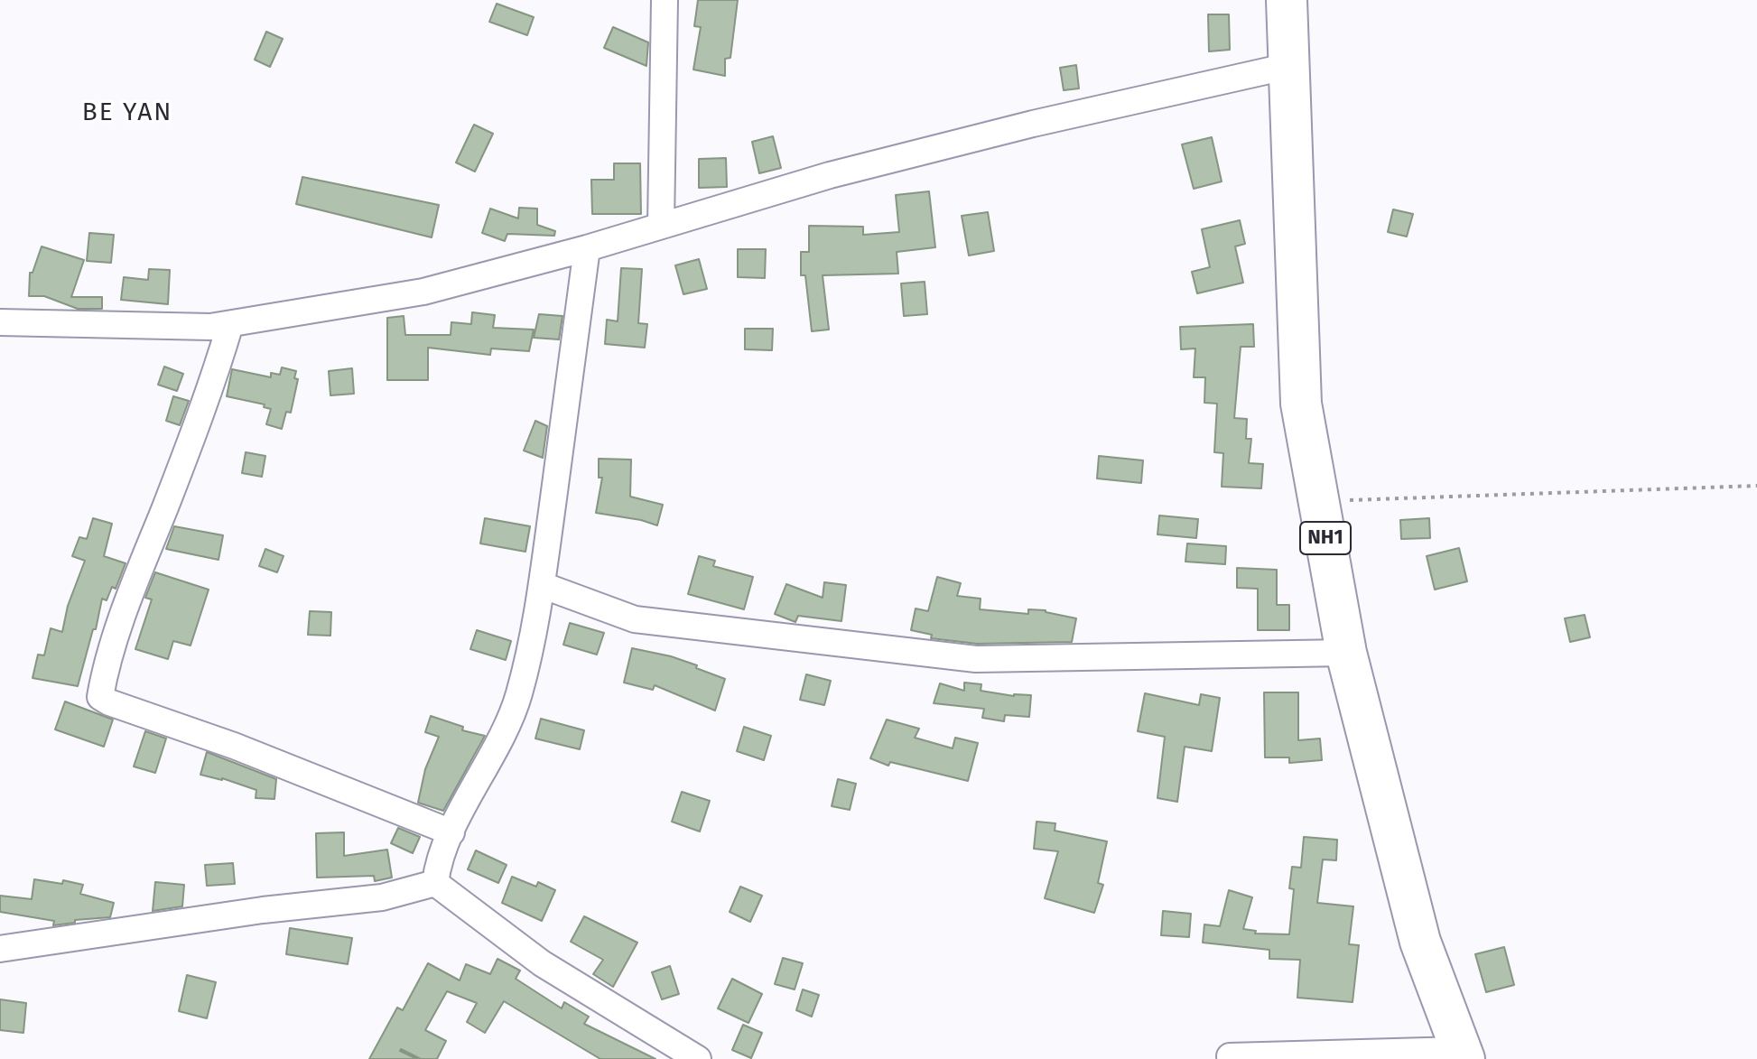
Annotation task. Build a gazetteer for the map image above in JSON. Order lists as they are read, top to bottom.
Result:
{
  "streets": {
    "highway": ["NH1"]
  },
  "districts": ["BE YAN"]
}
